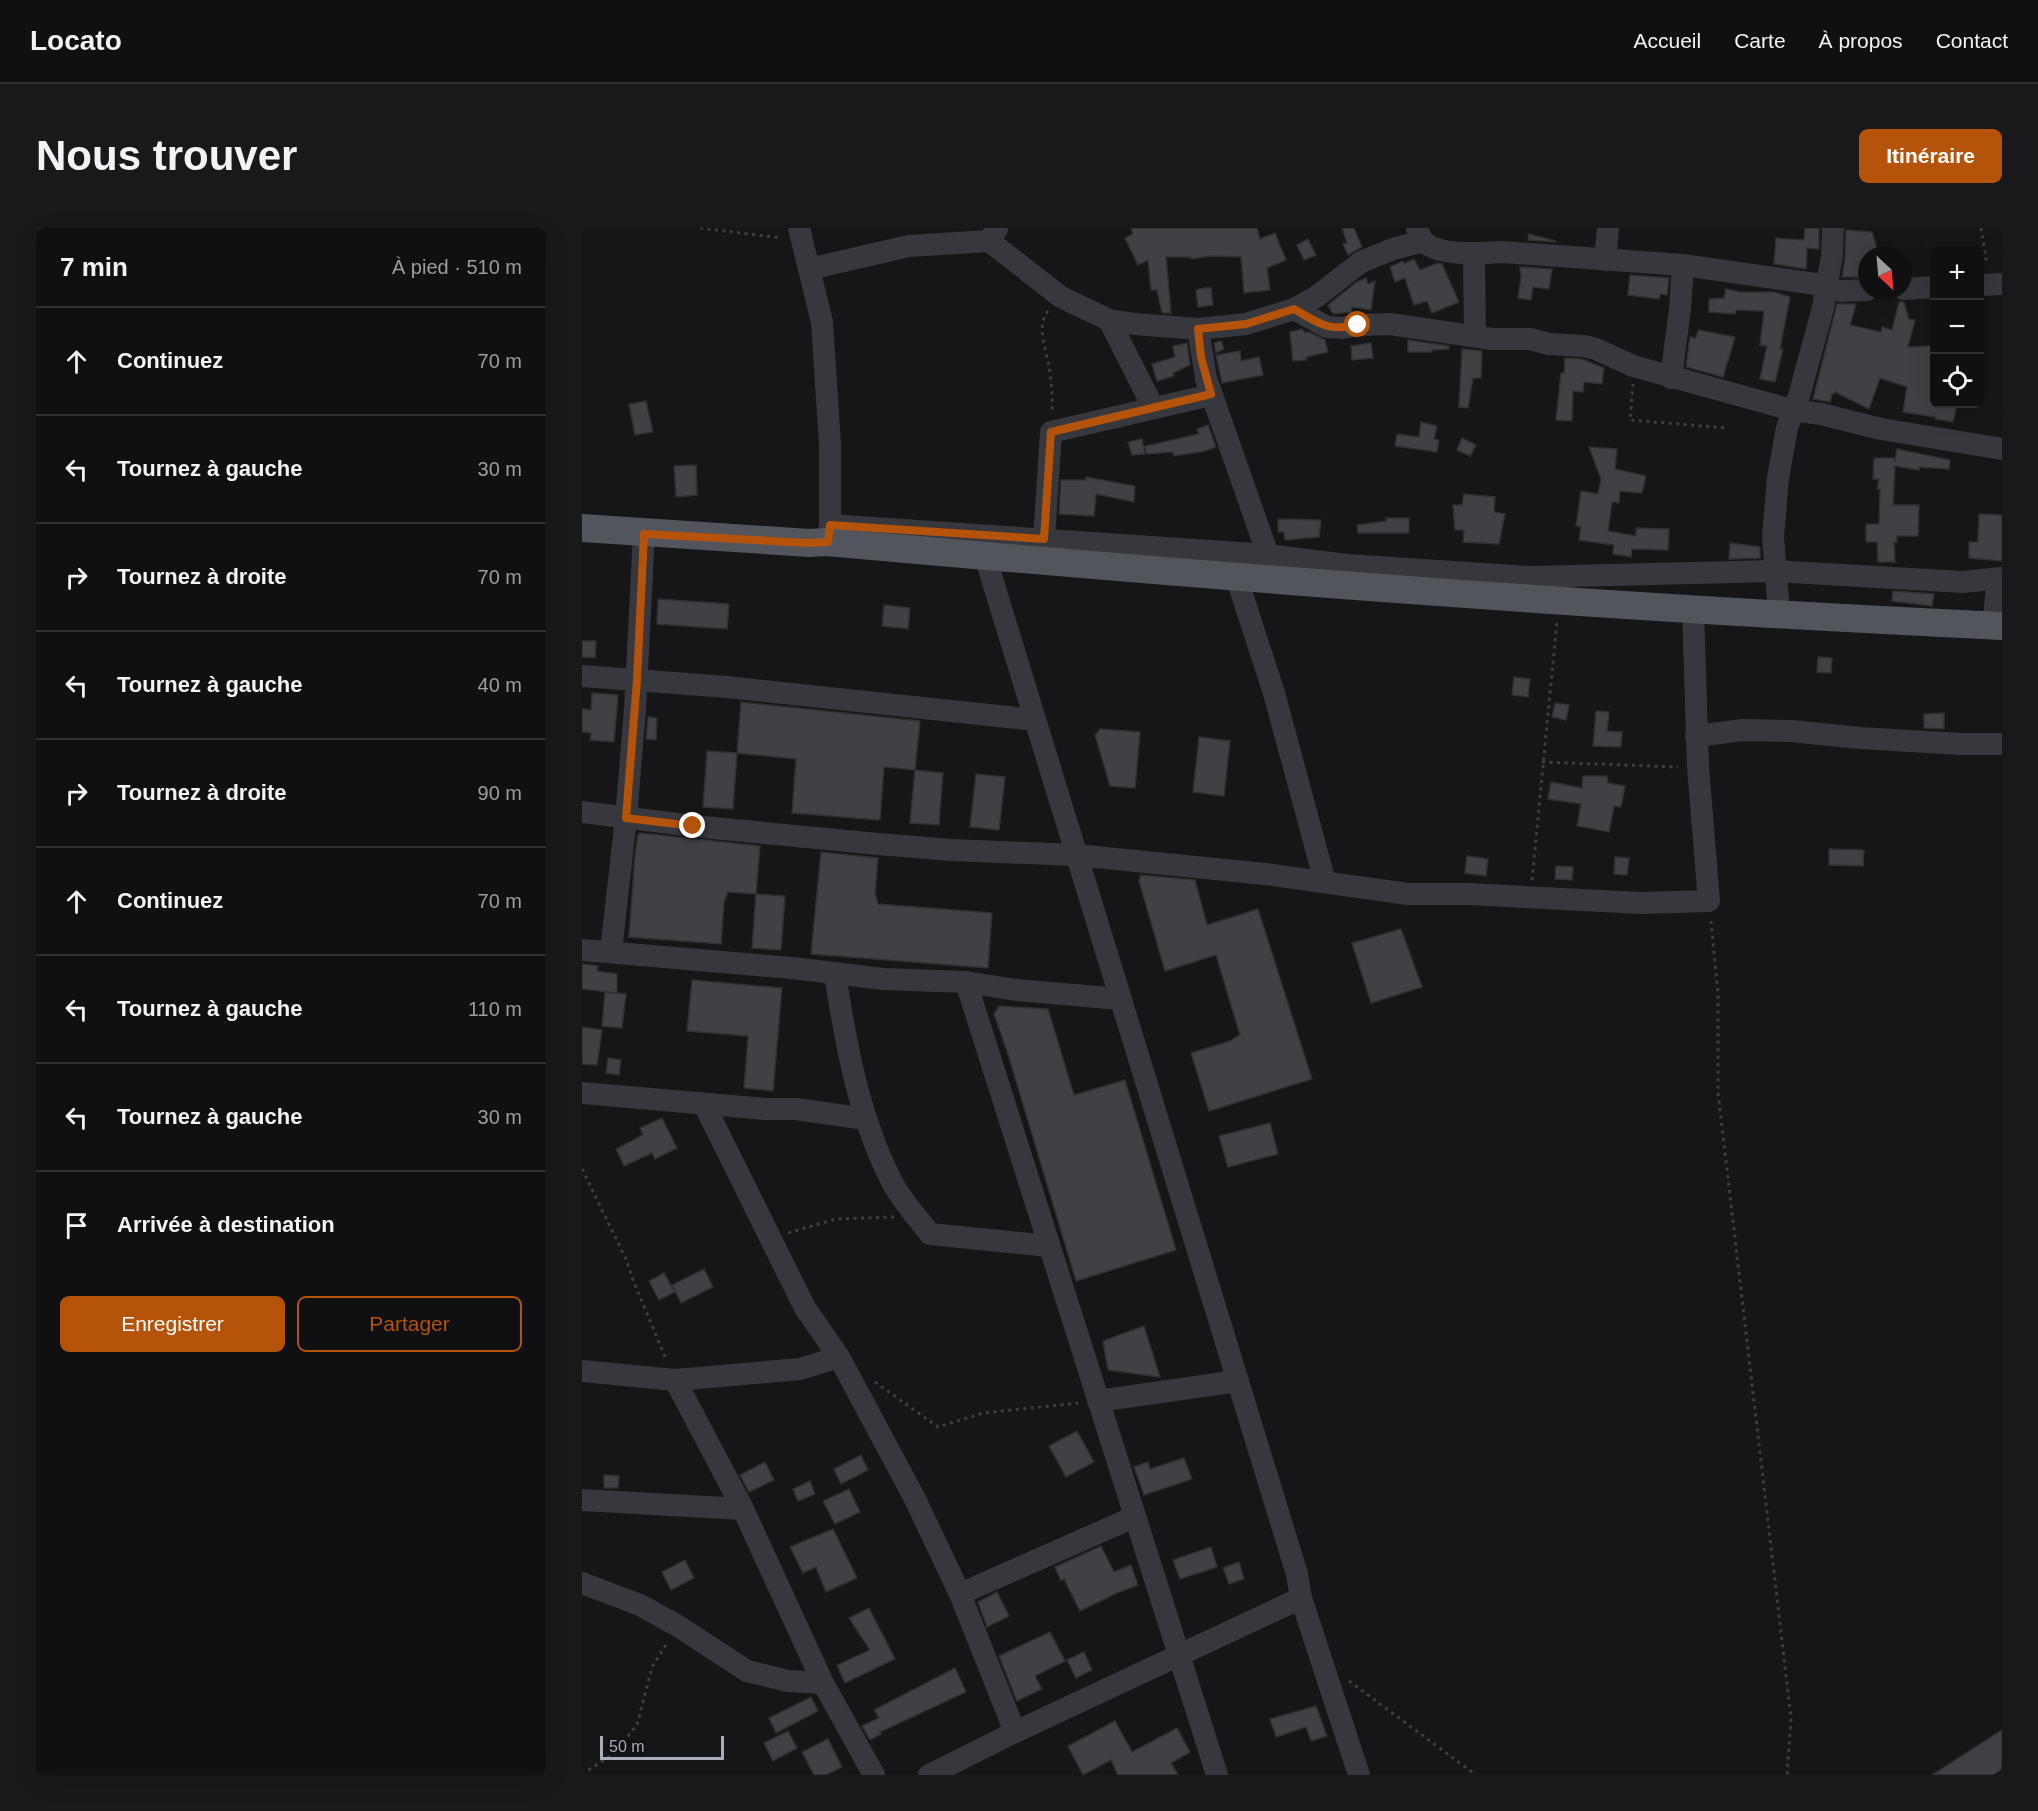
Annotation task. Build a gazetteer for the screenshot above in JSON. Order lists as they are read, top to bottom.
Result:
{
  "scale_bar": "50 m",
  "north": "bottom right",
  "page": {
    "header": "Locato",
    "nav": [
      "Accueil",
      "Carte",
      "À propos",
      "Contact"
    ],
    "buttons": [
      "Itinéraire",
      ["Enregistrer", "Partager"]
    ],
    "title": "Nous trouver",
    "heading": ["7 min", "À pied · 510 m"],
    "map_buttons": ["+", "−"],
    "list": [
      ["Continuez", "70 m"],
      ["Tournez à gauche", "30 m"],
      ["Tournez à droite", "70 m"],
      ["Tournez à gauche", "40 m"],
      ["Tournez à droite", "90 m"],
      ["Continuez", "70 m"],
      ["Tournez à gauche", "110 m"],
      ["Tournez à gauche", "30 m"],
      "Arrivée à destination"
    ],
    "scale": "50 m"
  }
}
